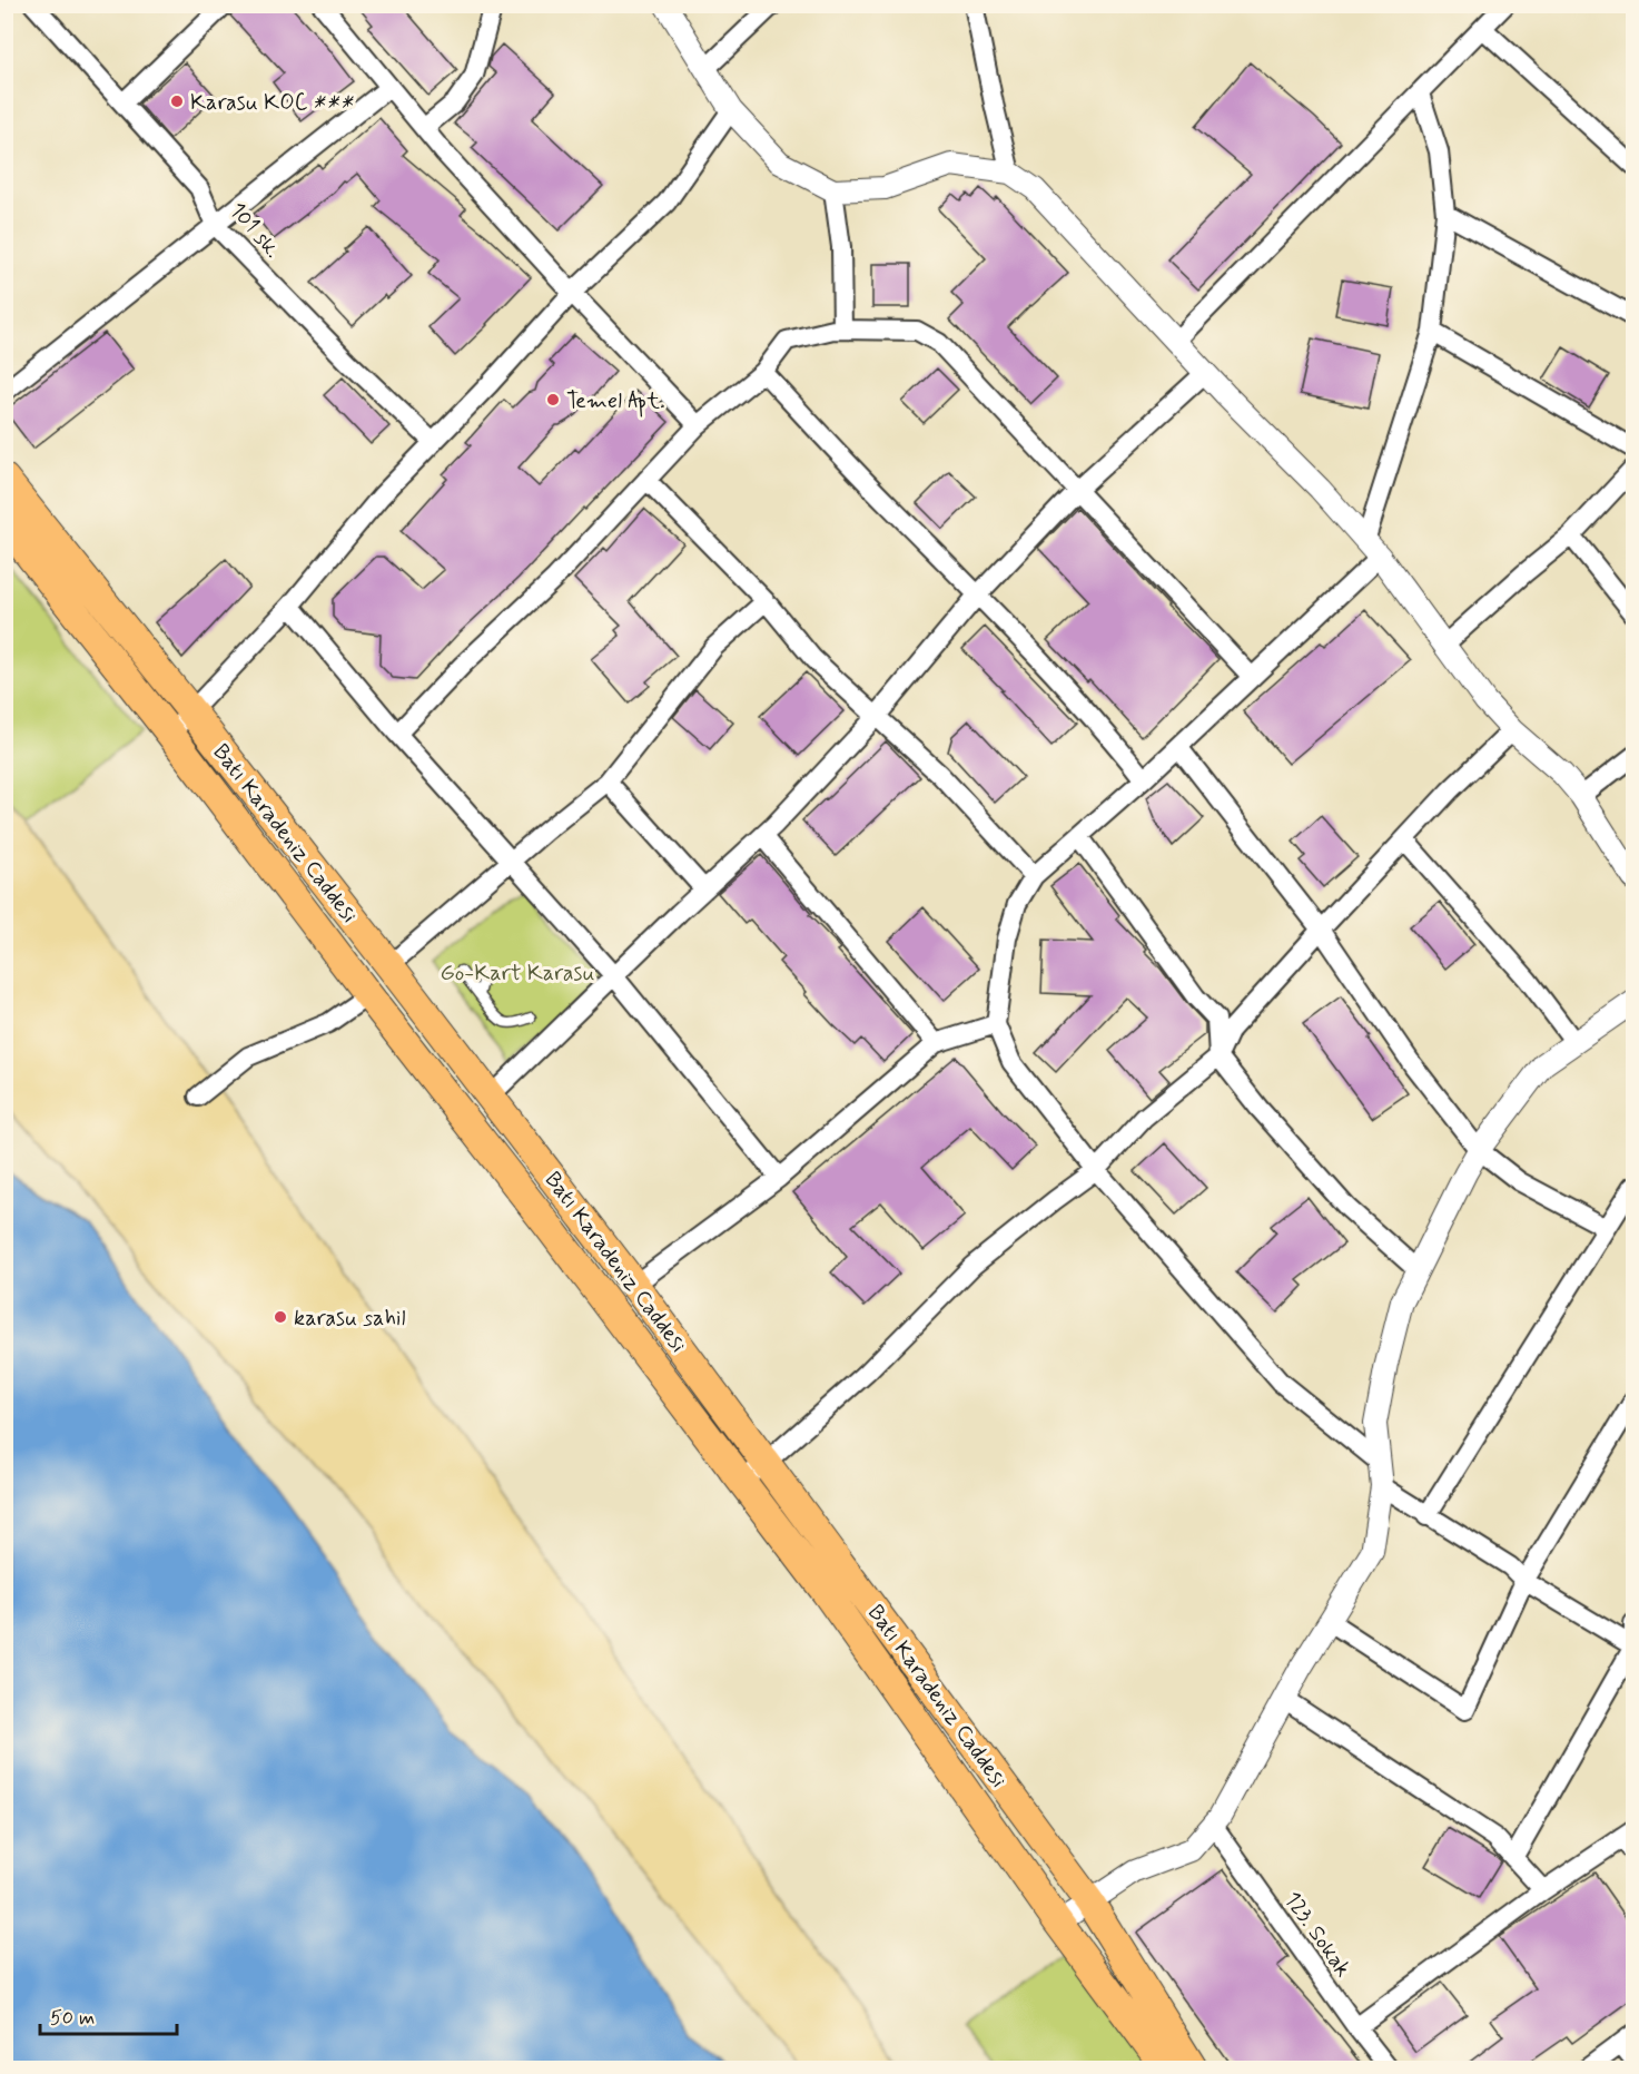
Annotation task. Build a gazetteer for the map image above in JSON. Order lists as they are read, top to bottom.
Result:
{
  "streets": {
    "main road": ["Batı Karadeniz Caddesi"],
    "street": ["101 sk.", "123. Sokak"]
  },
  "parks": ["Go-Kart Karasu"],
  "places": ["Karasu KOC ***", "Temel Apt.", "karasu sahil"],
  "scale_bar": "50 m"
}
